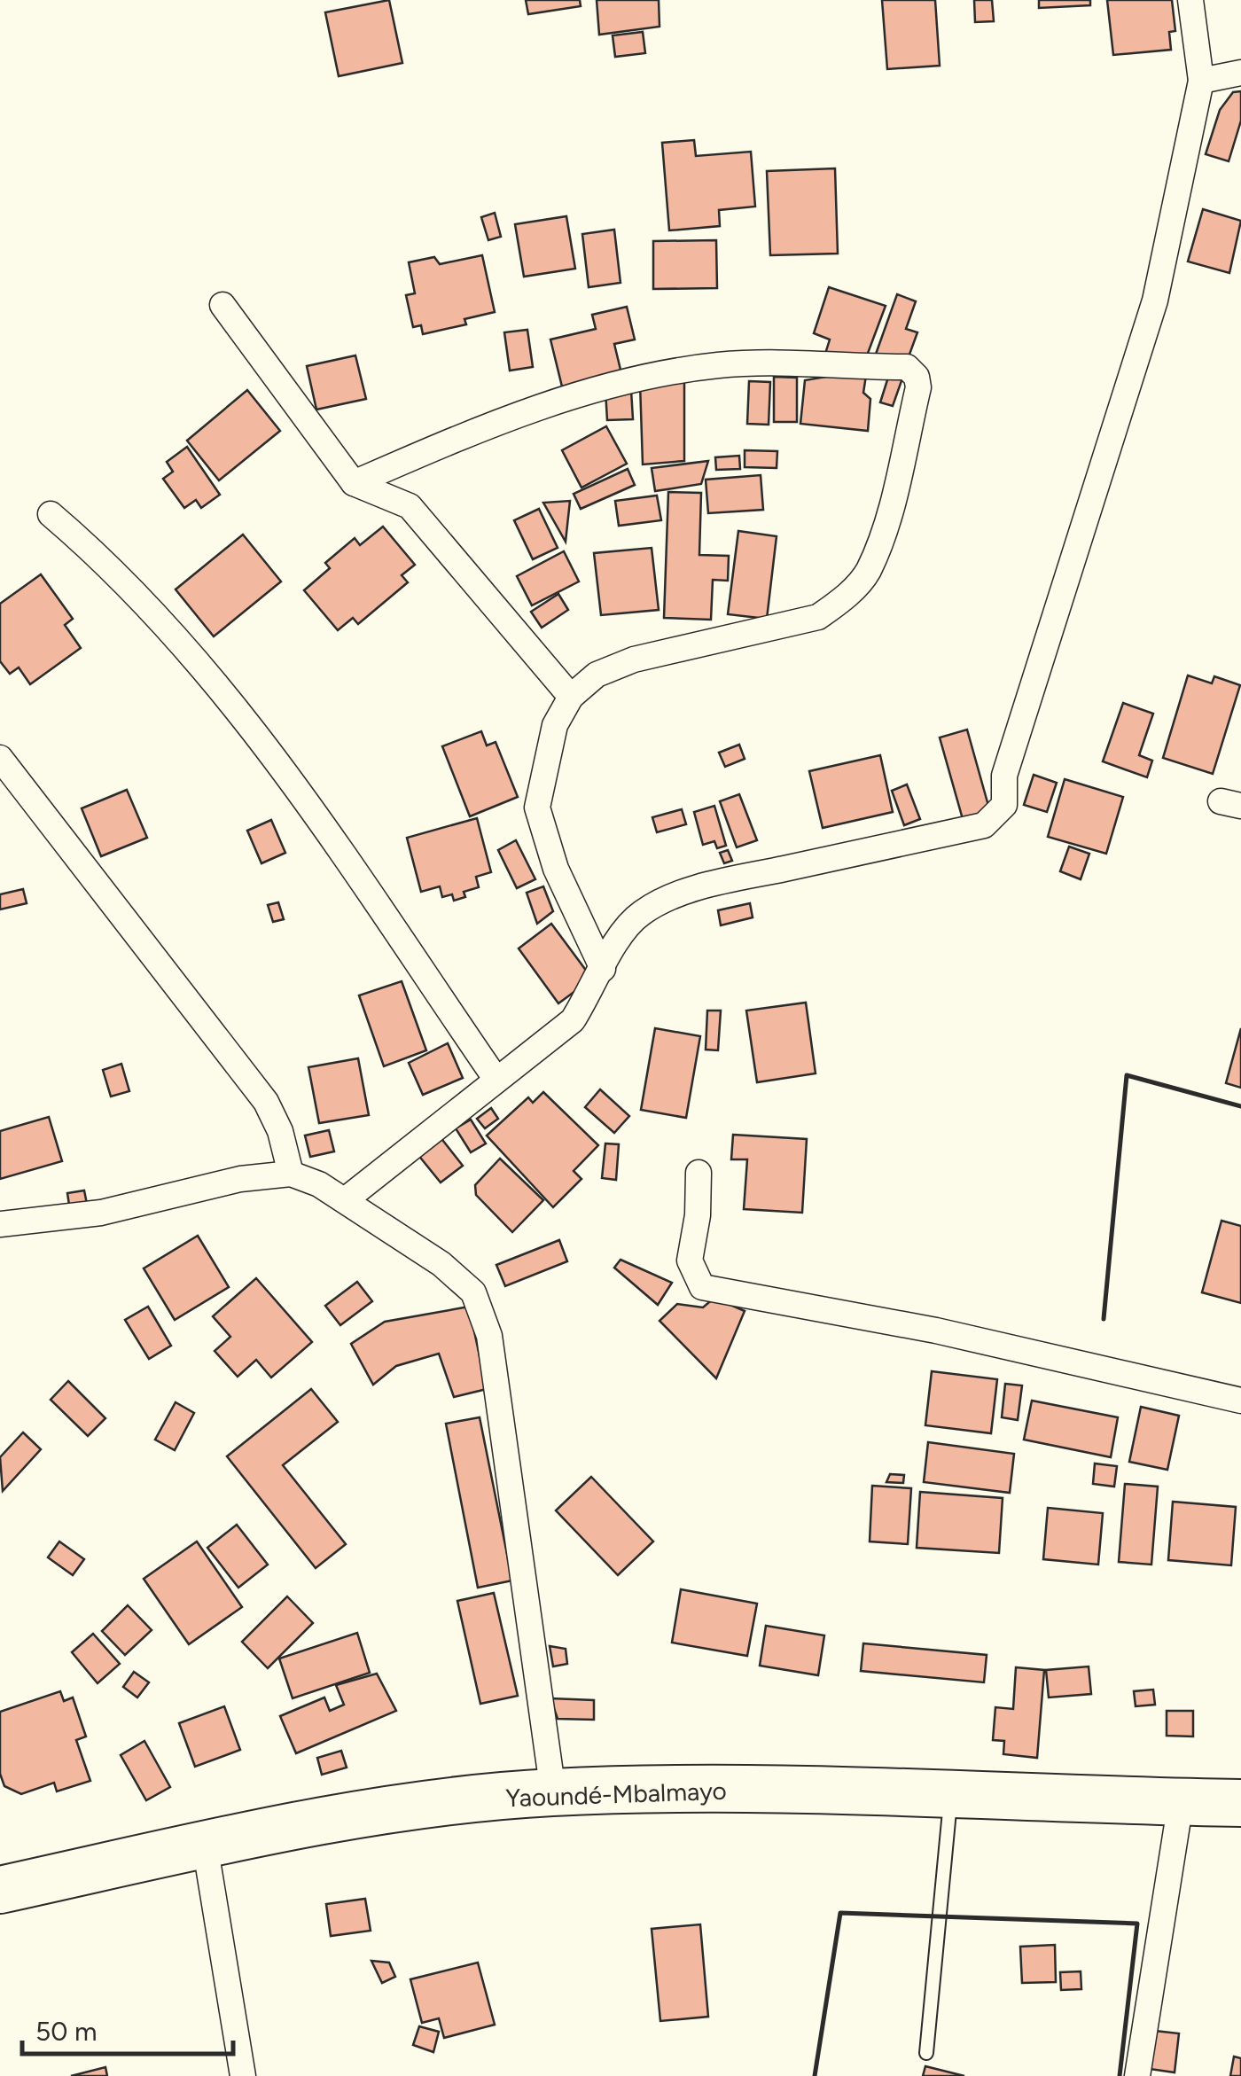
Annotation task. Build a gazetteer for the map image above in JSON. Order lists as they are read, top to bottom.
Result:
{
  "streets": {
    "highway": ["Yaoundé-Mbalmayo"]
  },
  "scale_bar": "50 m"
}
